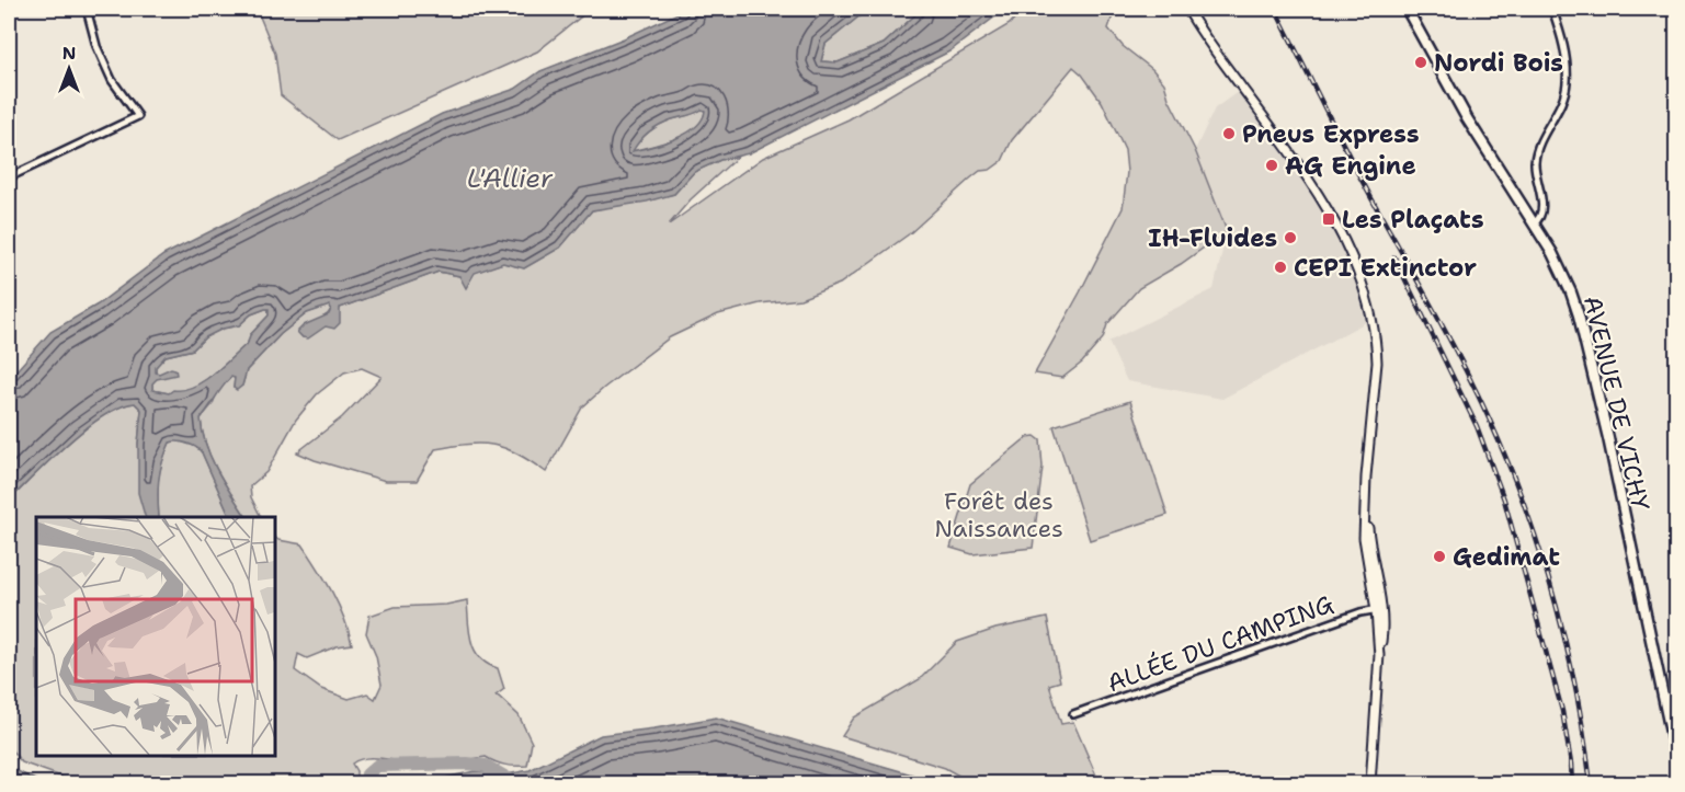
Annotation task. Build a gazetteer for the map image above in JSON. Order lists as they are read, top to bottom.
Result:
{
  "streets": {
    "main road": ["AVENUE DE VICHY"],
    "street": ["ALLÉE DU CAMPING"]
  },
  "water": ["L'Allier"],
  "parks": ["Forêt des Naissances"],
  "places": {
    "other": [
      "Nordi Bois",
      "Pneus Express",
      "AG Engine",
      "IH-Fluides",
      "CEPI Extinctor",
      "Gedimat"
    ],
    "transit": ["Les Plaçats"]
  },
  "north": "top"
}
